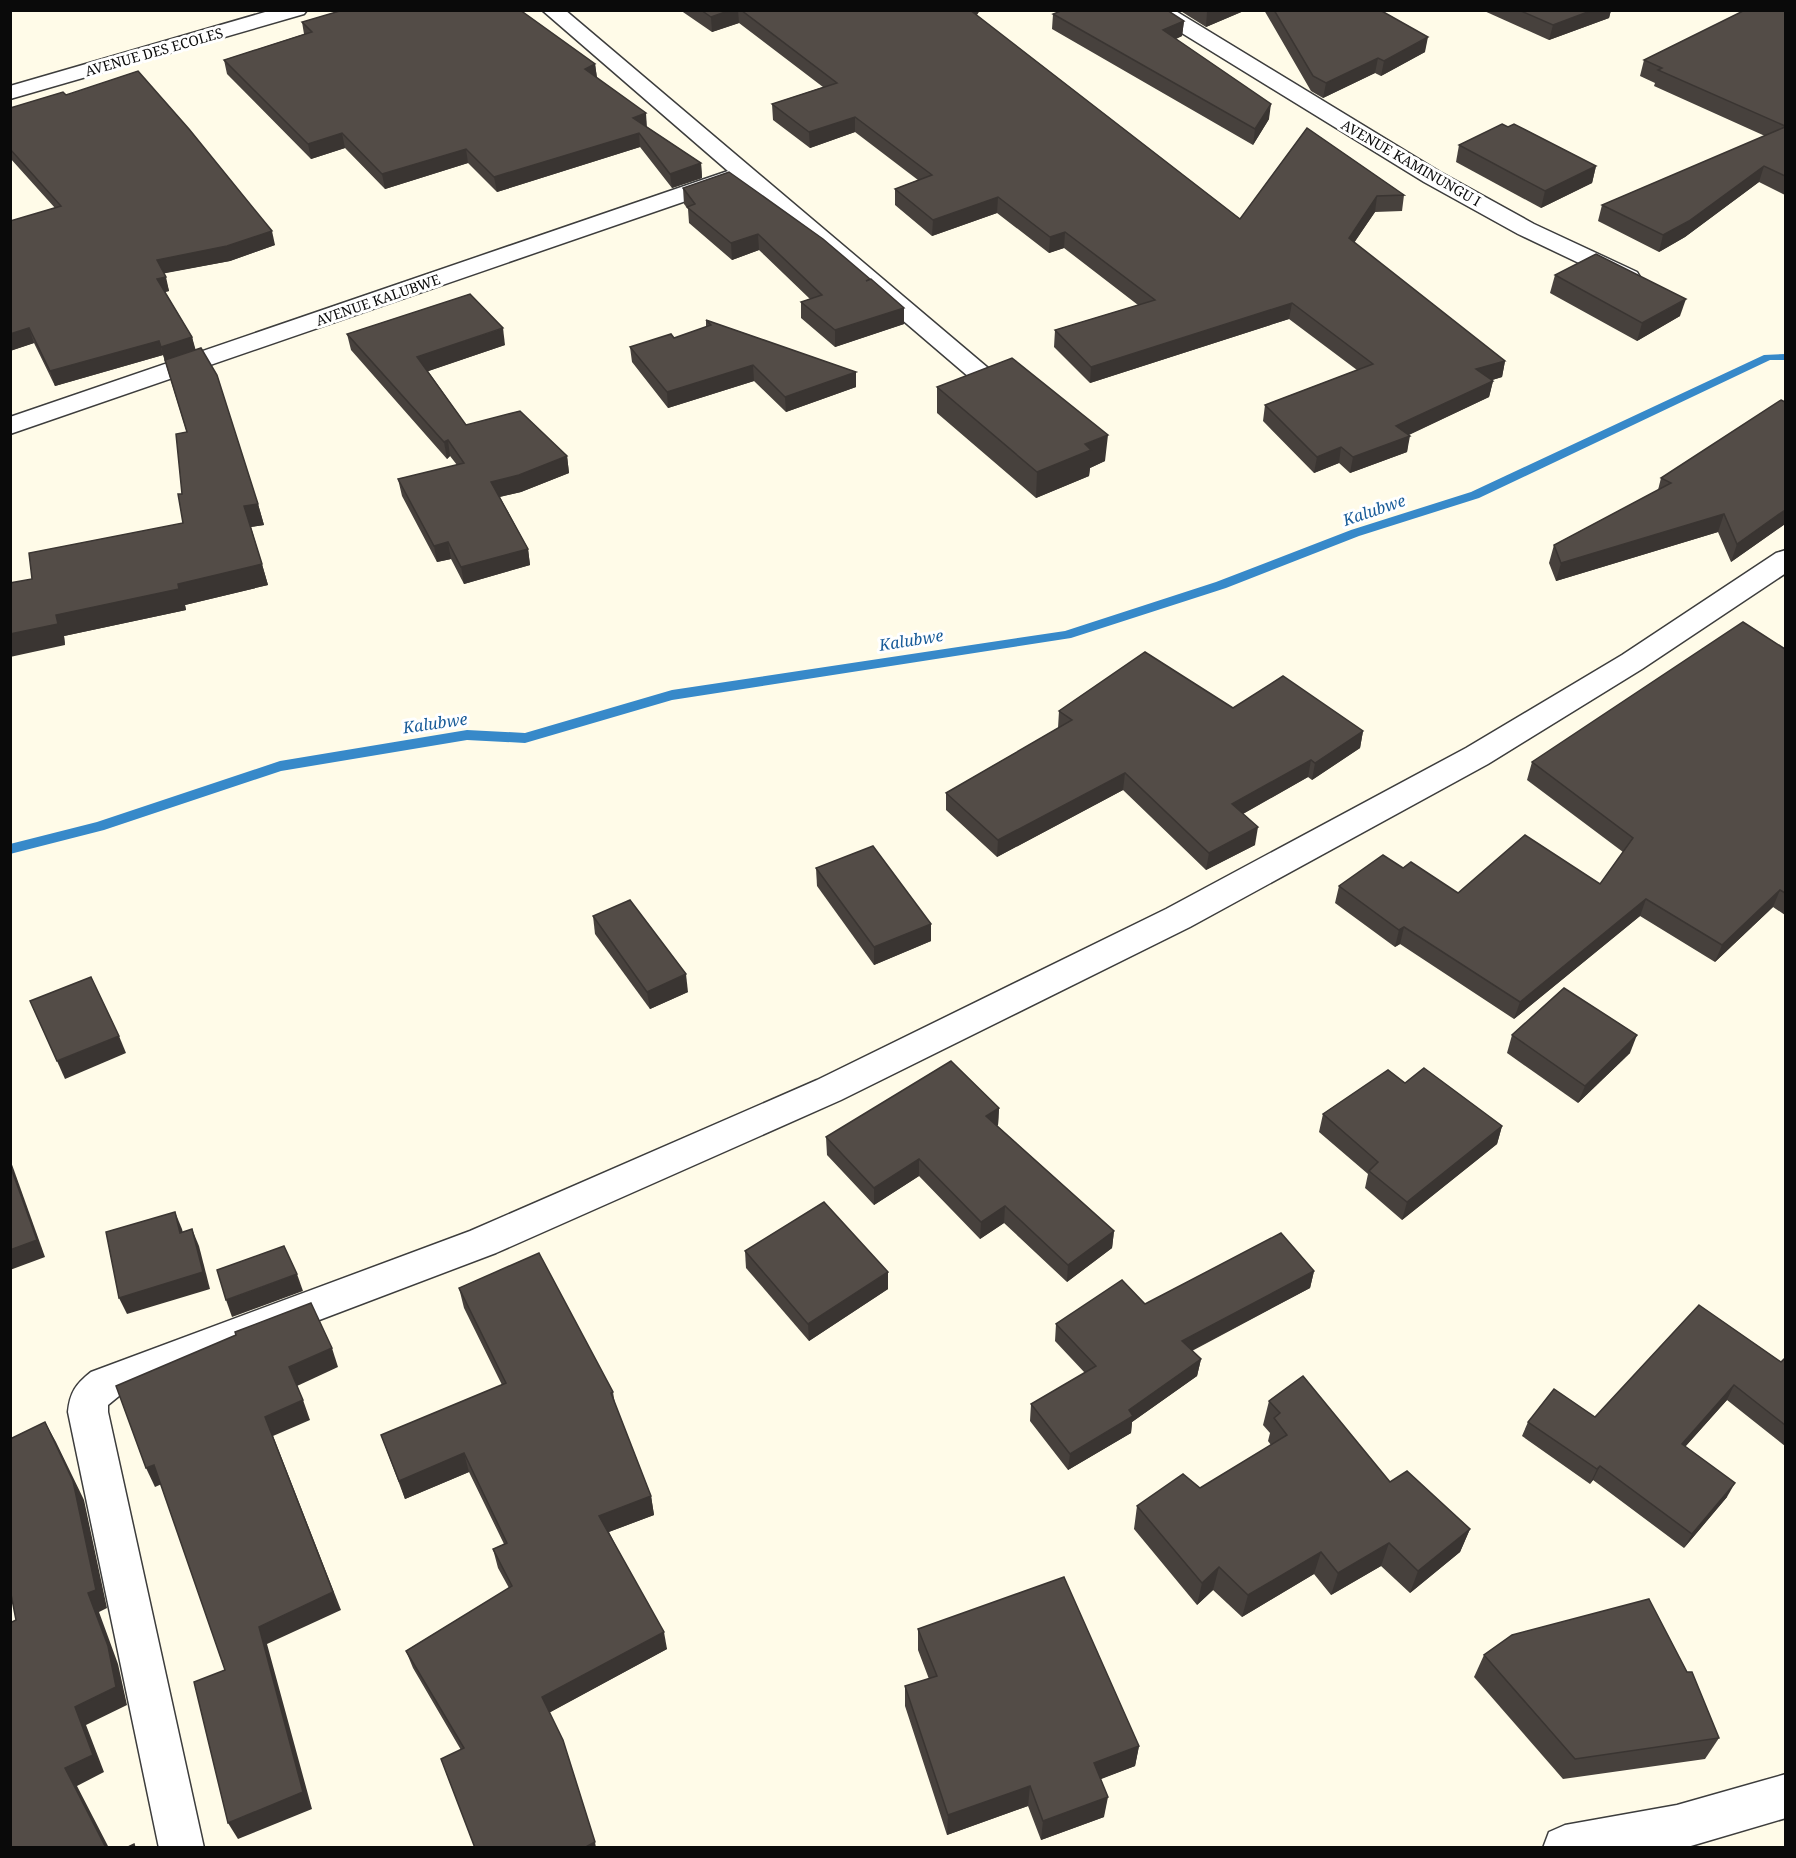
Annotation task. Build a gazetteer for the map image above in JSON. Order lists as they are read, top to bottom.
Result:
{
  "streets": {
    "street": ["AVENUE DES ECOLES", "AVENUE KAMINUNGU I", "AVENUE KALUBWE"]
  },
  "water": ["Kalubwe"]
}
